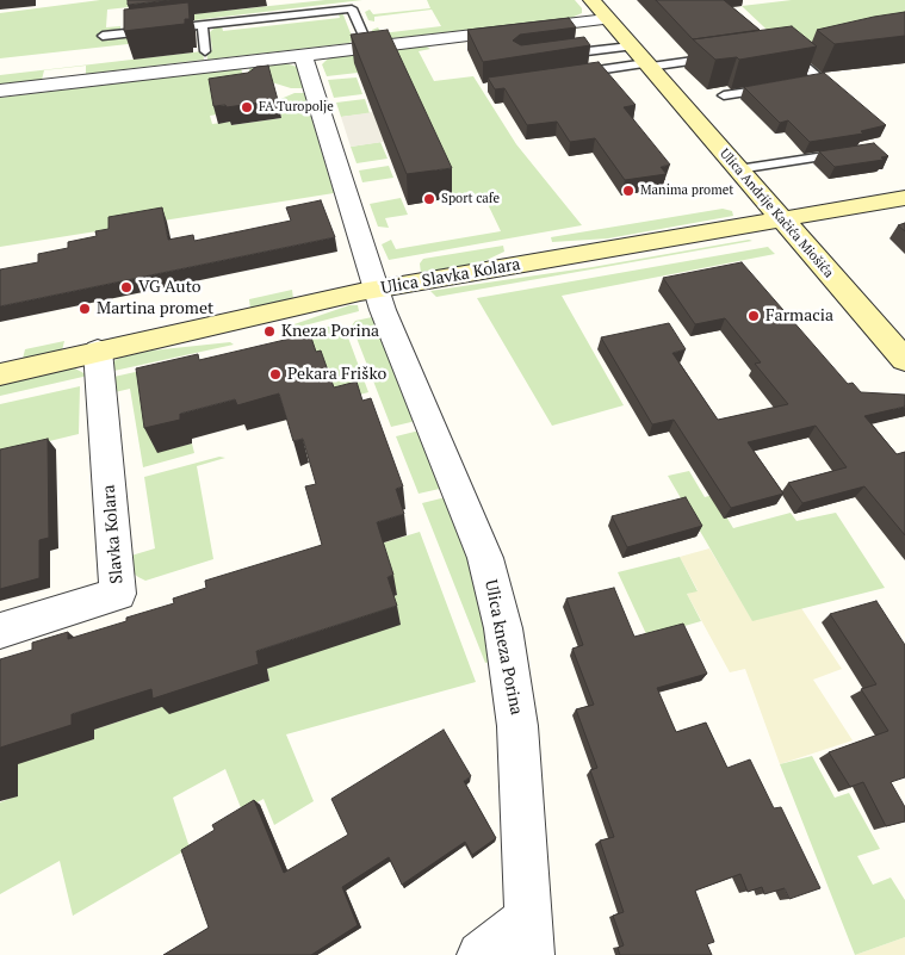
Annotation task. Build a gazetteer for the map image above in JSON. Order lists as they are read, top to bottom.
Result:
{
  "streets": {
    "main road": ["Ulica Andrije Kačića Miošića", "Ulica Slavka Kolara"],
    "street": ["Slavka Kolara", "Ulica kneza Porina"]
  },
  "crossings": [
    ["Ulica Andrije Kačića Miošića", "Ulica Slavka Kolara"],
    ["Ulica Slavka Kolara", "Slavka Kolara"],
    ["Ulica Slavka Kolara", "Ulica kneza Porina"]
  ],
  "places": [
    "FA Turopolje",
    "Manima promet",
    "Sport cafe",
    "VG Auto",
    "Martina promet",
    "Farmacia",
    "Kneza Porina",
    "Pekara Friško"
  ]
}
